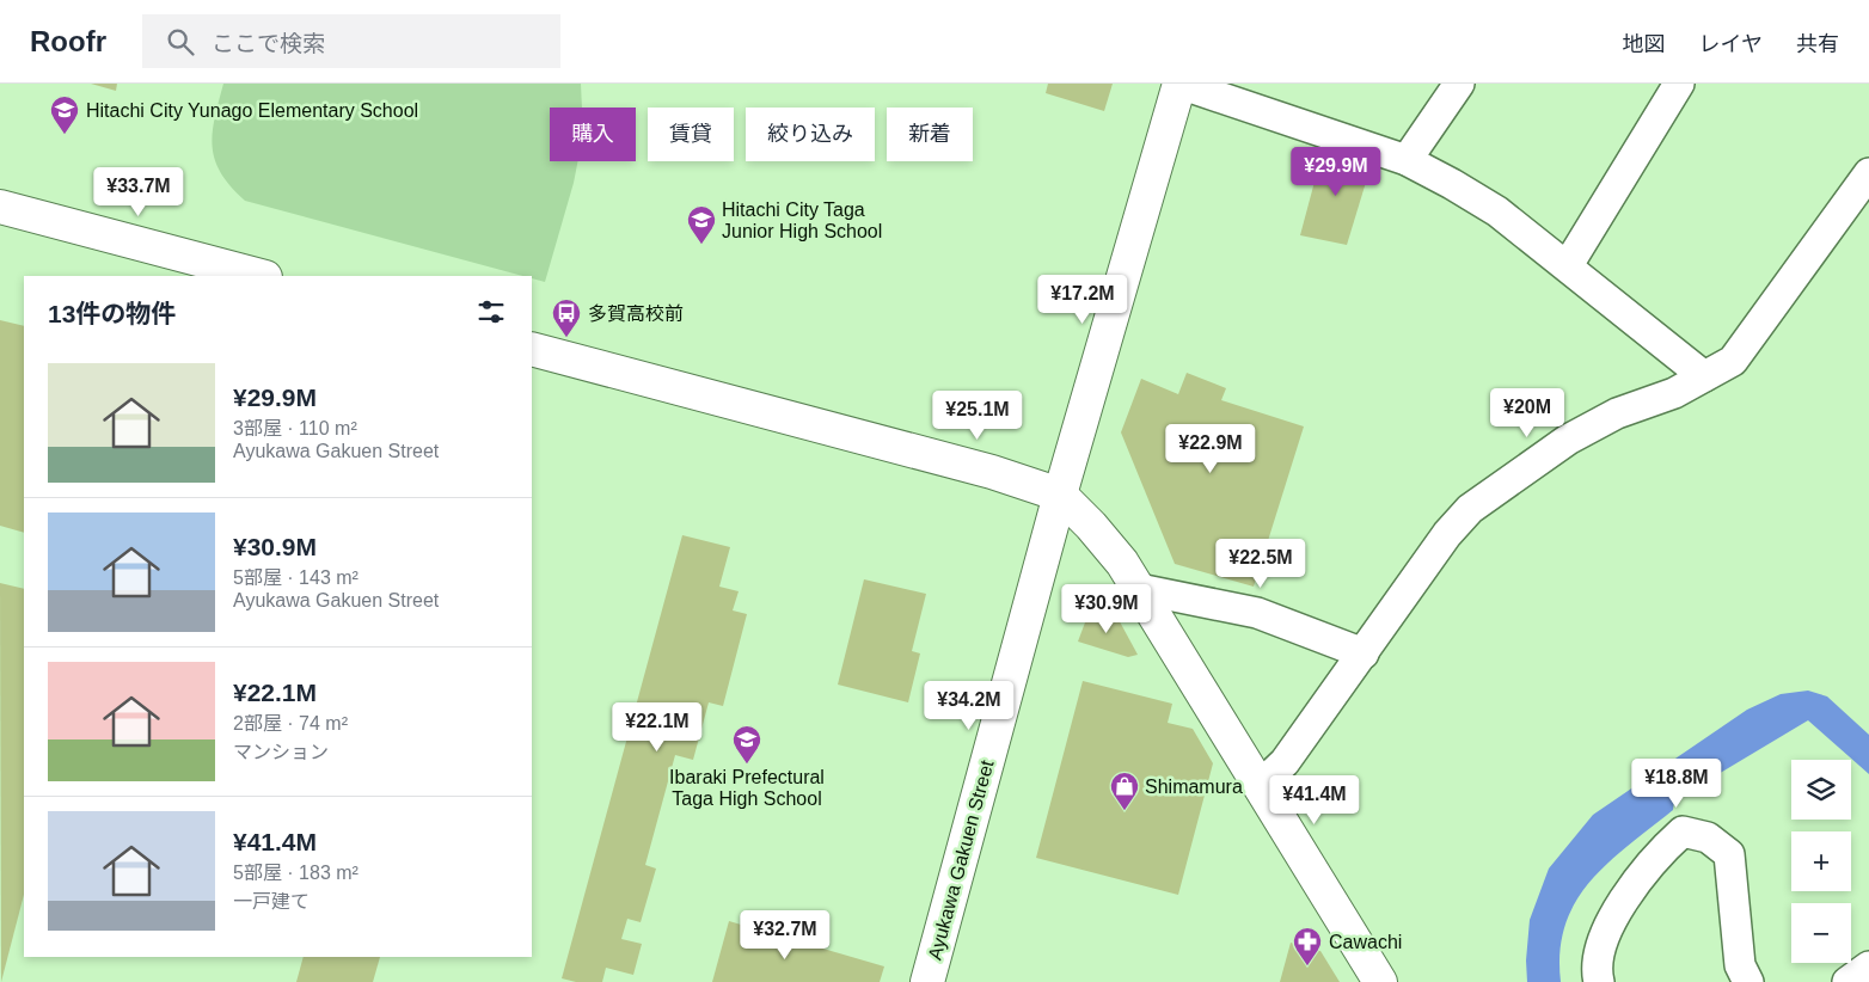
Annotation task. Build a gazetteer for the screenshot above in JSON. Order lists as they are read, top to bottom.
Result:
{
  "streets": {
    "street": ["Ayukawa Gakuen Street"]
  },
  "places": {
    "school or university": ["Hitachi City Yunago Elementary School", "Hitachi City Taga Junior High School", "Ibaraki Prefectural Taga High School"],
    "bus stop": ["多賀高校前"],
    "shop": ["Shimamura"],
    "pharmacy": ["Cawachi"]
  },
  "page": {
    "header": "Roofr",
    "search": "ここで検索",
    "nav": ["地図", "レイヤ", "共有"],
    "chip": [
      "購入",
      "賃貸",
      "絞り込み",
      "新着"
    ],
    "price": [
      "¥29.9M",
      "¥33.7M",
      "¥17.2M",
      "¥20M",
      "¥25.1M",
      "¥22.9M",
      "¥22.5M",
      "¥30.9M",
      "¥34.2M",
      "¥22.1M",
      "¥18.8M",
      "¥41.4M",
      "¥32.7M"
    ],
    "heading": "13件の物件",
    "list": [
      {
        "name": "¥29.9M",
        "note": "3部屋 · 110 m² · Ayukawa Gakuen Street"
      },
      {
        "name": "¥30.9M",
        "note": "5部屋 · 143 m² · Ayukawa Gakuen Street"
      },
      {
        "name": "¥22.1M",
        "note": "2部屋 · 74 m² · マンション"
      },
      {
        "name": "¥41.4M",
        "note": "5部屋 · 183 m² · 一戸建て"
      }
    ],
    "map_buttons": ["+", "−"]
  }
}
